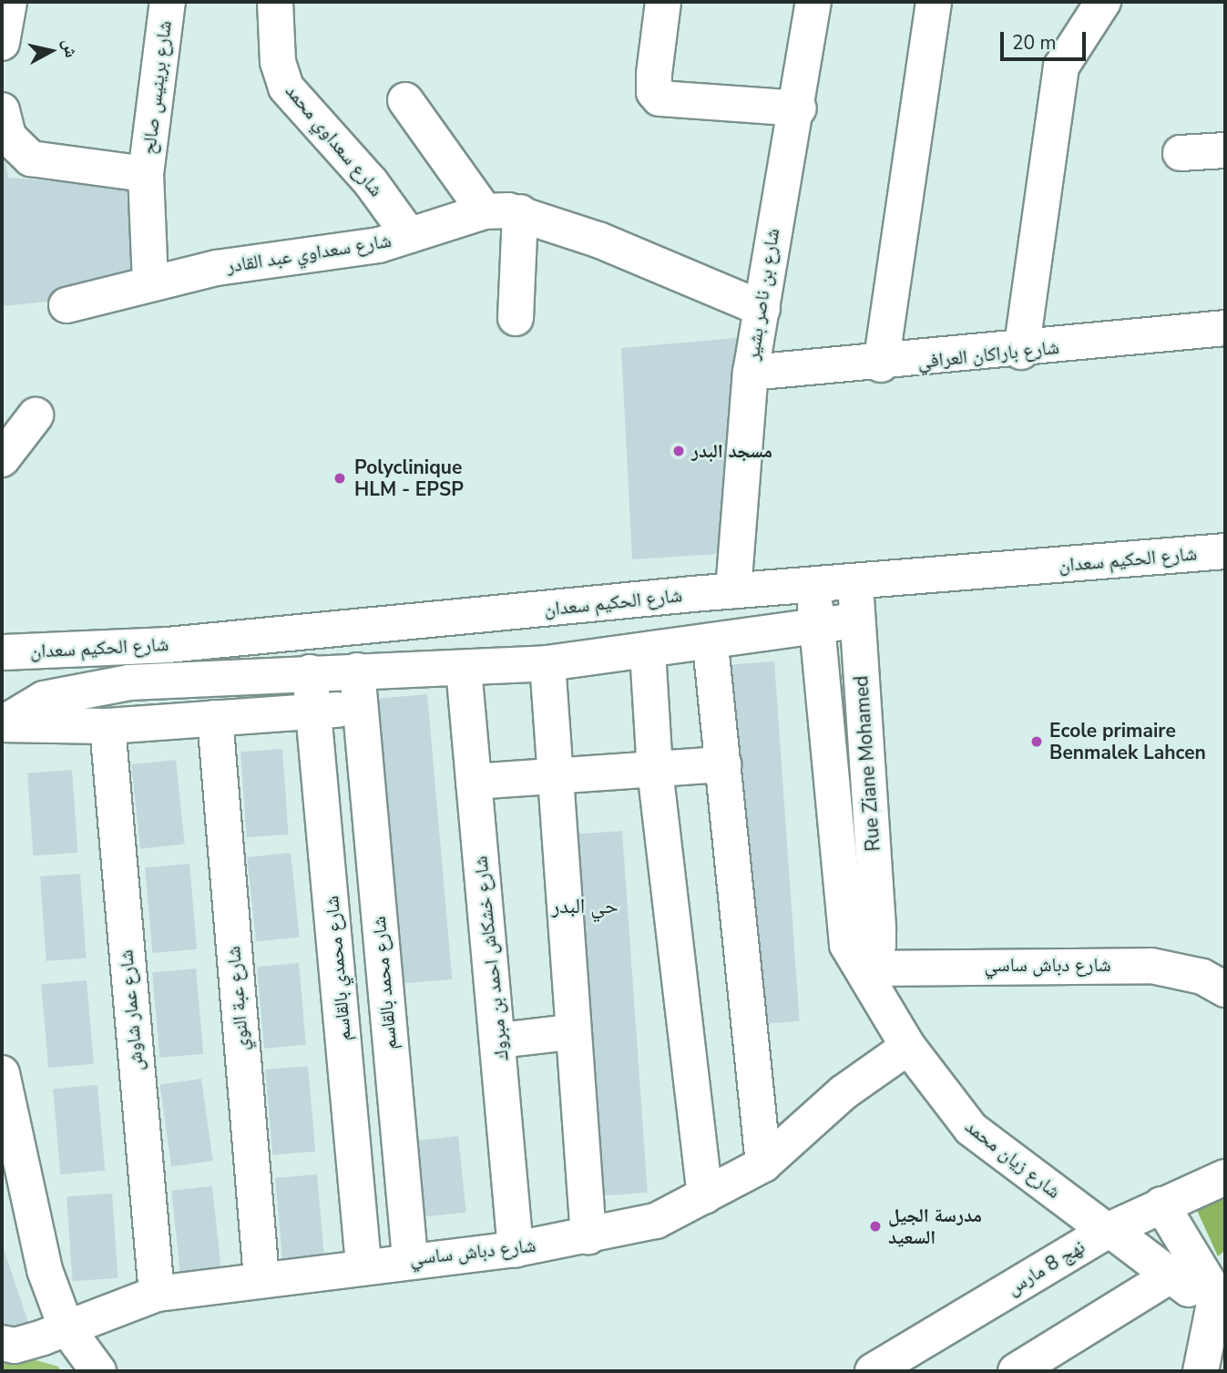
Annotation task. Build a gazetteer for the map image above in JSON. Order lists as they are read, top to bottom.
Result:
{
  "streets": {
    "street": [
      "شارع برينيس صالح",
      "شارع سعداوي محمد",
      "شارع سعداوي عبد القادر",
      "شارع بن ناصر بشير",
      "شارع باراكان العرافي",
      "شارع الحكيم سعدان",
      "Rue Ziane Mohamed",
      "شارع خشكاش احمد بن مبروك",
      "شارع دباش ساسي",
      "شارع محمدي بالقاسم",
      "شارع محمد بالقاسم",
      "شارع عبة النوي",
      "شارع عمار شاوش",
      "شارع زيان محمد",
      "نهج 8 مارس"
    ]
  },
  "crossings": [
    ["شارع برينيس صالح", "شارع سعداوي عبد القادر"],
    ["شارع سعداوي محمد", "شارع سعداوي عبد القادر"],
    ["شارع سعداوي عبد القادر", "شارع بن ناصر بشير"],
    ["شارع بن ناصر بشير", "شارع باراكان العرافي"],
    ["شارع بن ناصر بشير", "شارع الحكيم سعدان"],
    ["شارع الحكيم سعدان", "Rue Ziane Mohamed"],
    ["شارع الحكيم سعدان", "شارع زيان محمد"],
    ["Rue Ziane Mohamed", "شارع دباش ساسي"],
    ["Rue Ziane Mohamed", "شارع زيان محمد"],
    ["شارع خشكاش احمد بن مبروك", "شارع دباش ساسي"],
    ["شارع دباش ساسي", "شارع محمدي بالقاسم"],
    ["شارع دباش ساسي", "شارع محمد بالقاسم"],
    ["شارع دباش ساسي", "شارع عبة النوي"],
    ["شارع دباش ساسي", "شارع عمار شاوش"],
    ["شارع دباش ساسي", "شارع زيان محمد"],
    ["شارع زيان محمد", "نهج 8 مارس"]
  ],
  "districts": ["حي البدر"],
  "places": [
    "مسجد البدر",
    "Polyclinique HLM - EPSP",
    "Ecole primaire Benmalek Lahcen",
    "مدرسة الجيل السعيد"
  ],
  "scale_bar": "20 m",
  "north": "right"
}
